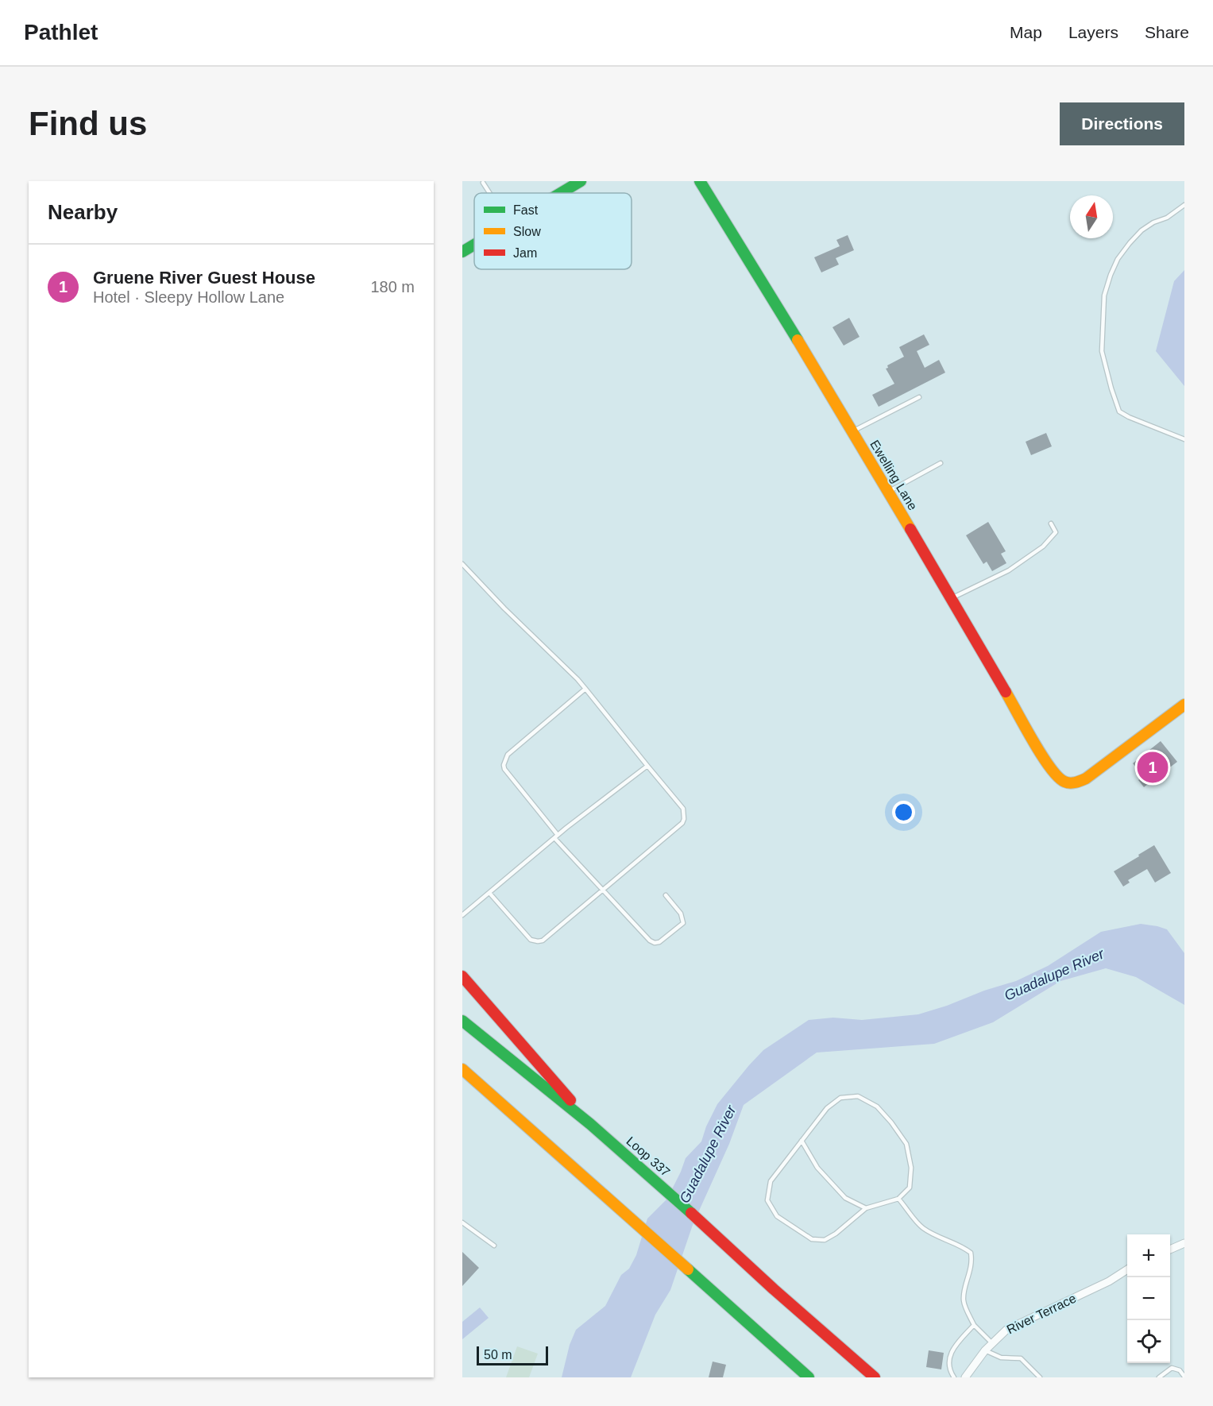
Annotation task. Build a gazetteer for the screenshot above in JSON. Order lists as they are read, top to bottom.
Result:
{
  "streets": {
    "main road": ["Ewelling Lane", "Loop 337"],
    "street": ["River Terrace"]
  },
  "water": ["Guadalupe River"],
  "legend": ["Fast", "Slow", "Jam"],
  "scale_bar": "50 m",
  "north": "top",
  "page": {
    "header": "Pathlet",
    "nav": ["Map", "Layers", "Share"],
    "buttons": "Directions",
    "title": "Find us",
    "heading": "Nearby",
    "list": [
      {
        "mark": "1",
        "name": "Gruene River Guest House",
        "note": "Hotel · Sleepy Hollow Lane",
        "value": "180 m"
      }
    ],
    "pins": "1",
    "map_buttons": ["+", "−"],
    "scale": "50 m"
  }
}
